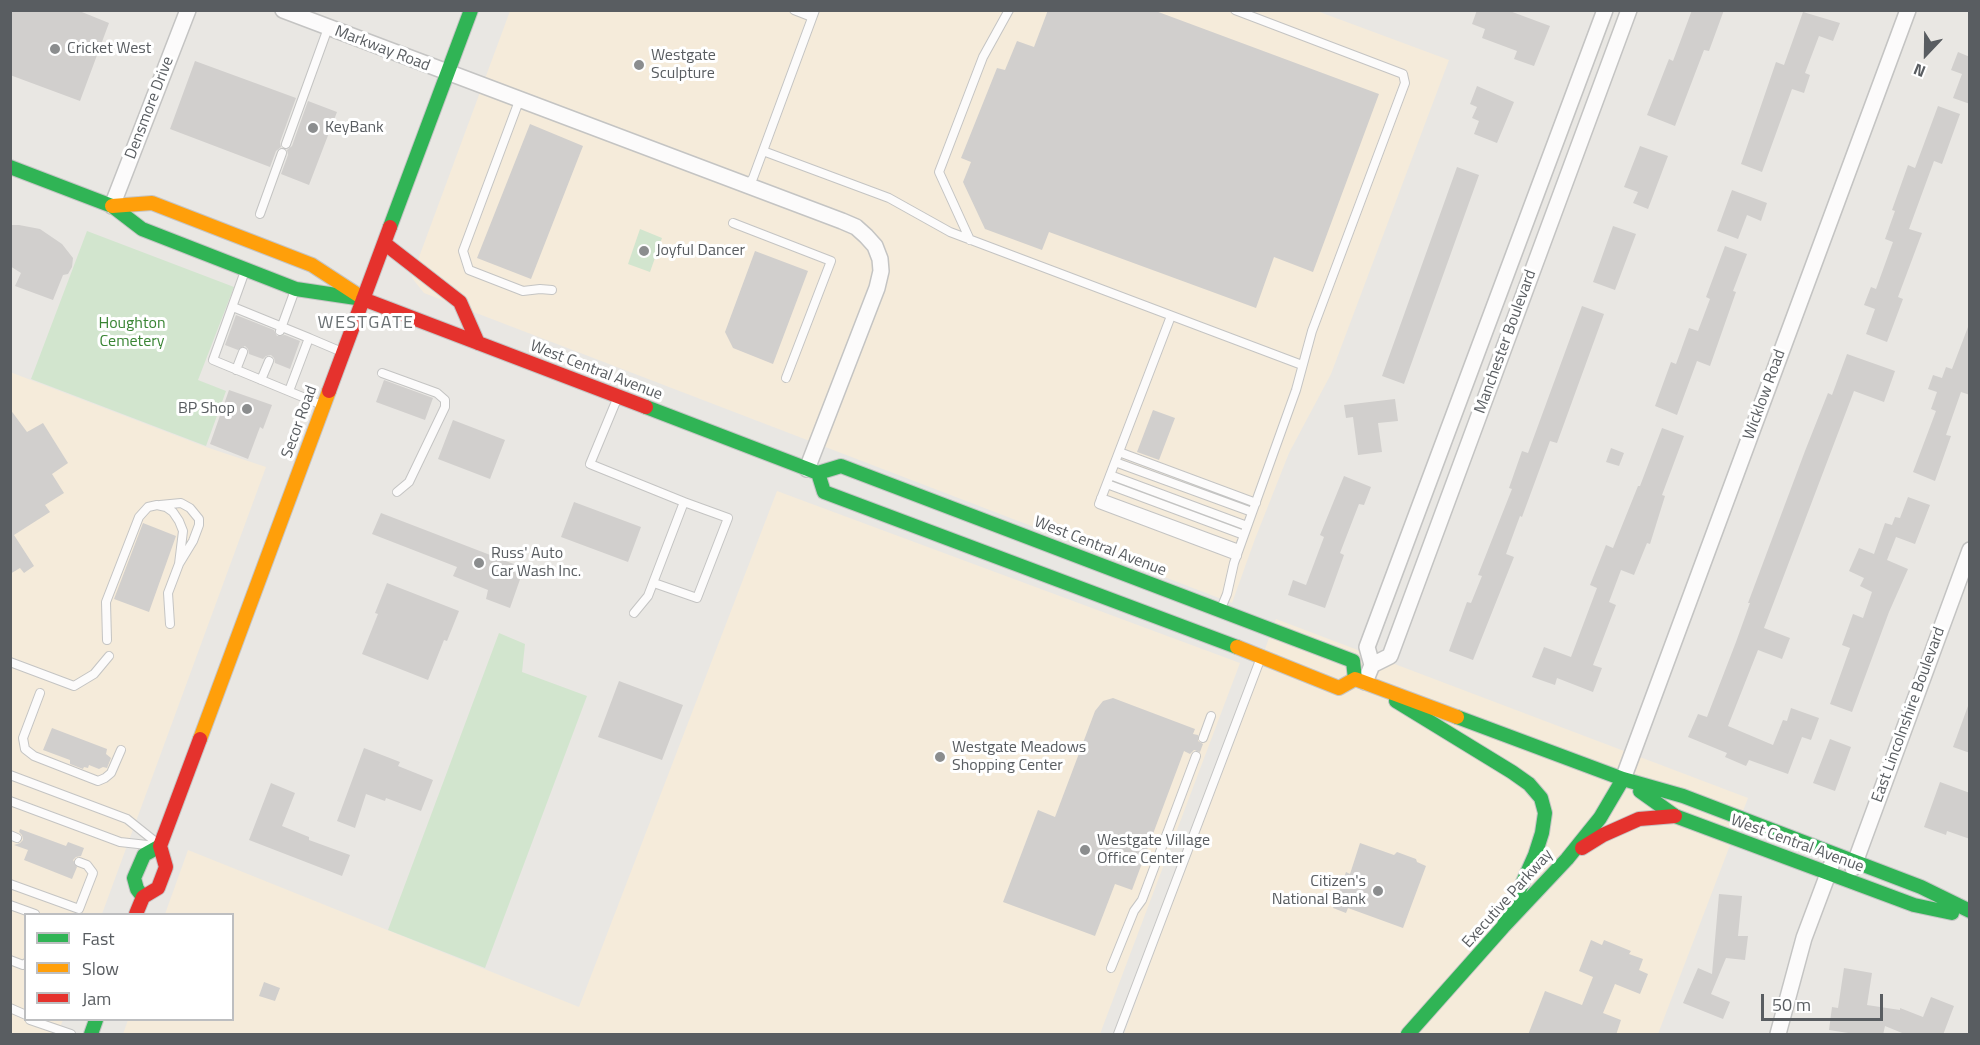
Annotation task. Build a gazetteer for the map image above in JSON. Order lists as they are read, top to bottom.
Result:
{
  "streets": {
    "main road": ["West Central Avenue", "Secor Road", "Executive Parkway"],
    "street": [
      "Markway Road",
      "Densmore Drive",
      "Manchester Boulevard",
      "Wicklow Road",
      "East Lincolnshire Boulevard"
    ]
  },
  "crossings": [
    ["Markway Road", "West Central Avenue"],
    ["Markway Road", "Secor Road"],
    ["Densmore Drive", "West Central Avenue"],
    ["Manchester Boulevard", "West Central Avenue"],
    ["West Central Avenue", "Wicklow Road"],
    ["West Central Avenue", "Secor Road"],
    ["West Central Avenue", "East Lincolnshire Boulevard"],
    ["West Central Avenue", "Executive Parkway"],
    ["Wicklow Road", "Executive Parkway"]
  ],
  "districts": ["WESTGATE"],
  "parks": ["Houghton Cemetery"],
  "places": [
    "Cricket West",
    "Westgate Sculpture",
    "KeyBank",
    "Joyful Dancer",
    "BP Shop",
    "Russ' Auto Car Wash Inc.",
    "Westgate Meadows Shopping Center",
    "Westgate Village Office Center",
    "Citizen's National Bank"
  ],
  "legend": ["Fast", "Slow", "Jam"],
  "scale_bar": "50 m",
  "north": "bottom"
}
